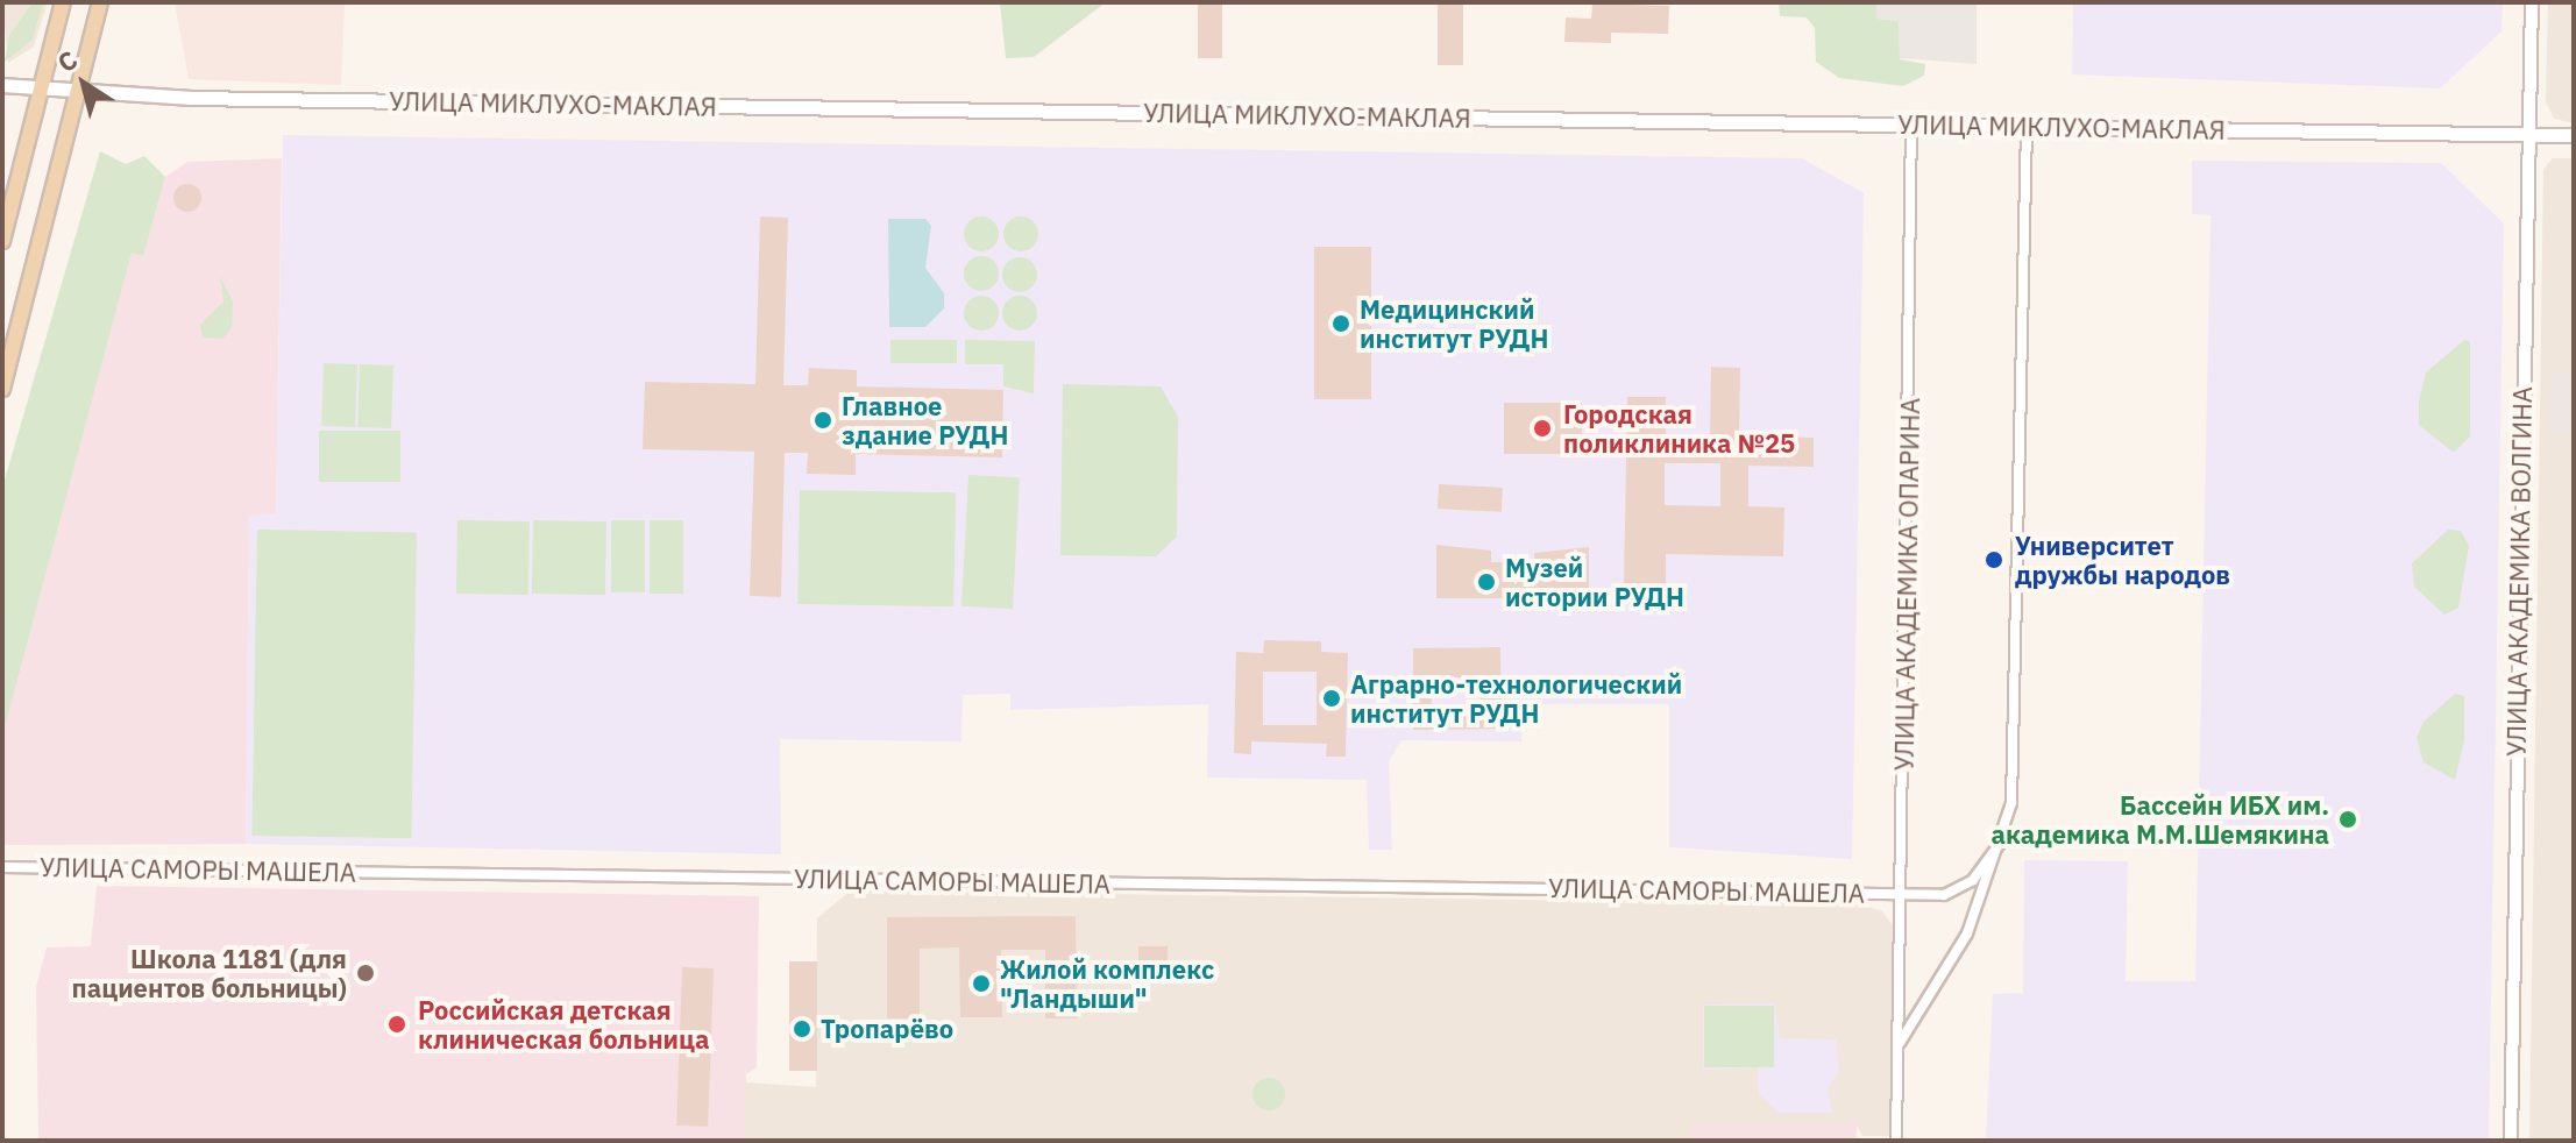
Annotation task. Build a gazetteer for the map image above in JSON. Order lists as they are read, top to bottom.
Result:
{
  "streets": {
    "main road": ["УЛИЦА МИКЛУХО-МАКЛАЯ"],
    "street": ["УЛИЦА АКАДЕМИКА ВОЛГИНА", "УЛИЦА АКАДЕМИКА ОПАРИНА", "УЛИЦА САМОРЫ МАШЕЛА"]
  },
  "crossings": [
    ["УЛИЦА МИКЛУХО-МАКЛАЯ", "УЛИЦА АКАДЕМИКА ВОЛГИНА"],
    ["УЛИЦА МИКЛУХО-МАКЛАЯ", "УЛИЦА АКАДЕМИКА ОПАРИНА"],
    ["УЛИЦА АКАДЕМИКА ОПАРИНА", "УЛИЦА САМОРЫ МАШЕЛА"]
  ],
  "places": [
    "Медицинский институт РУДН",
    "Главное здание РУДН",
    "Городская поликлиника №25",
    "Университет дружбы народов",
    "Музей истории РУДН",
    "Аграрно-технологический институт РУДН",
    "Бассейн ИБХ им. академика М.М.Шемякина",
    "Школа 1181 (для пациентов больницы)",
    "Жилой комплекс \"Ландыши\"",
    "Российская детская клиническая больница",
    "Тропарёво"
  ],
  "north": "top left"
}
